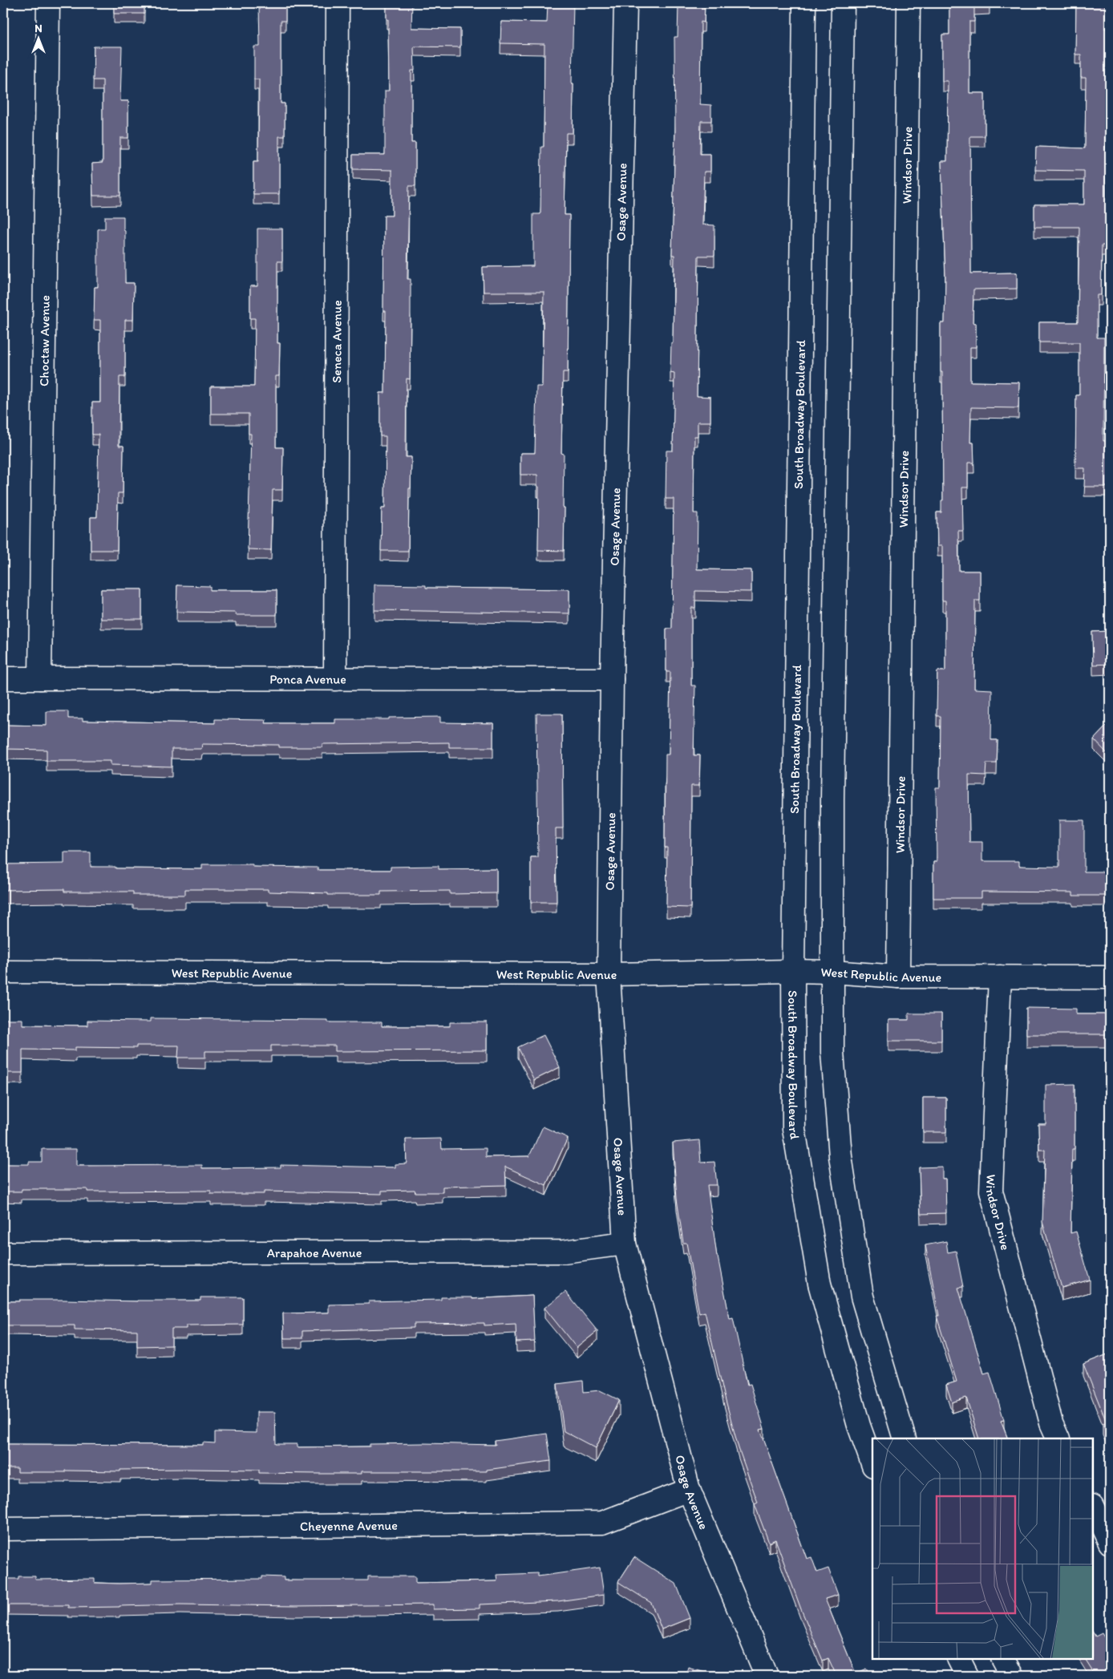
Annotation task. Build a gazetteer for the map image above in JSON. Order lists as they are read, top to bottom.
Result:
{
  "streets": {
    "street": [
      "Windsor Drive",
      "Osage Avenue",
      "Choctaw Avenue",
      "Seneca Avenue",
      "South Broadway Boulevard",
      "Ponca Avenue",
      "West Republic Avenue",
      "Arapahoe Avenue",
      "Cheyenne Avenue"
    ]
  },
  "crossings": [
    ["Windsor Drive", "West Republic Avenue"],
    ["Osage Avenue", "Ponca Avenue"],
    ["Osage Avenue", "West Republic Avenue"],
    ["Osage Avenue", "Arapahoe Avenue"],
    ["Osage Avenue", "Cheyenne Avenue"],
    ["Choctaw Avenue", "Ponca Avenue"],
    ["Seneca Avenue", "Ponca Avenue"],
    ["South Broadway Boulevard", "West Republic Avenue"]
  ],
  "north": "top"
}
